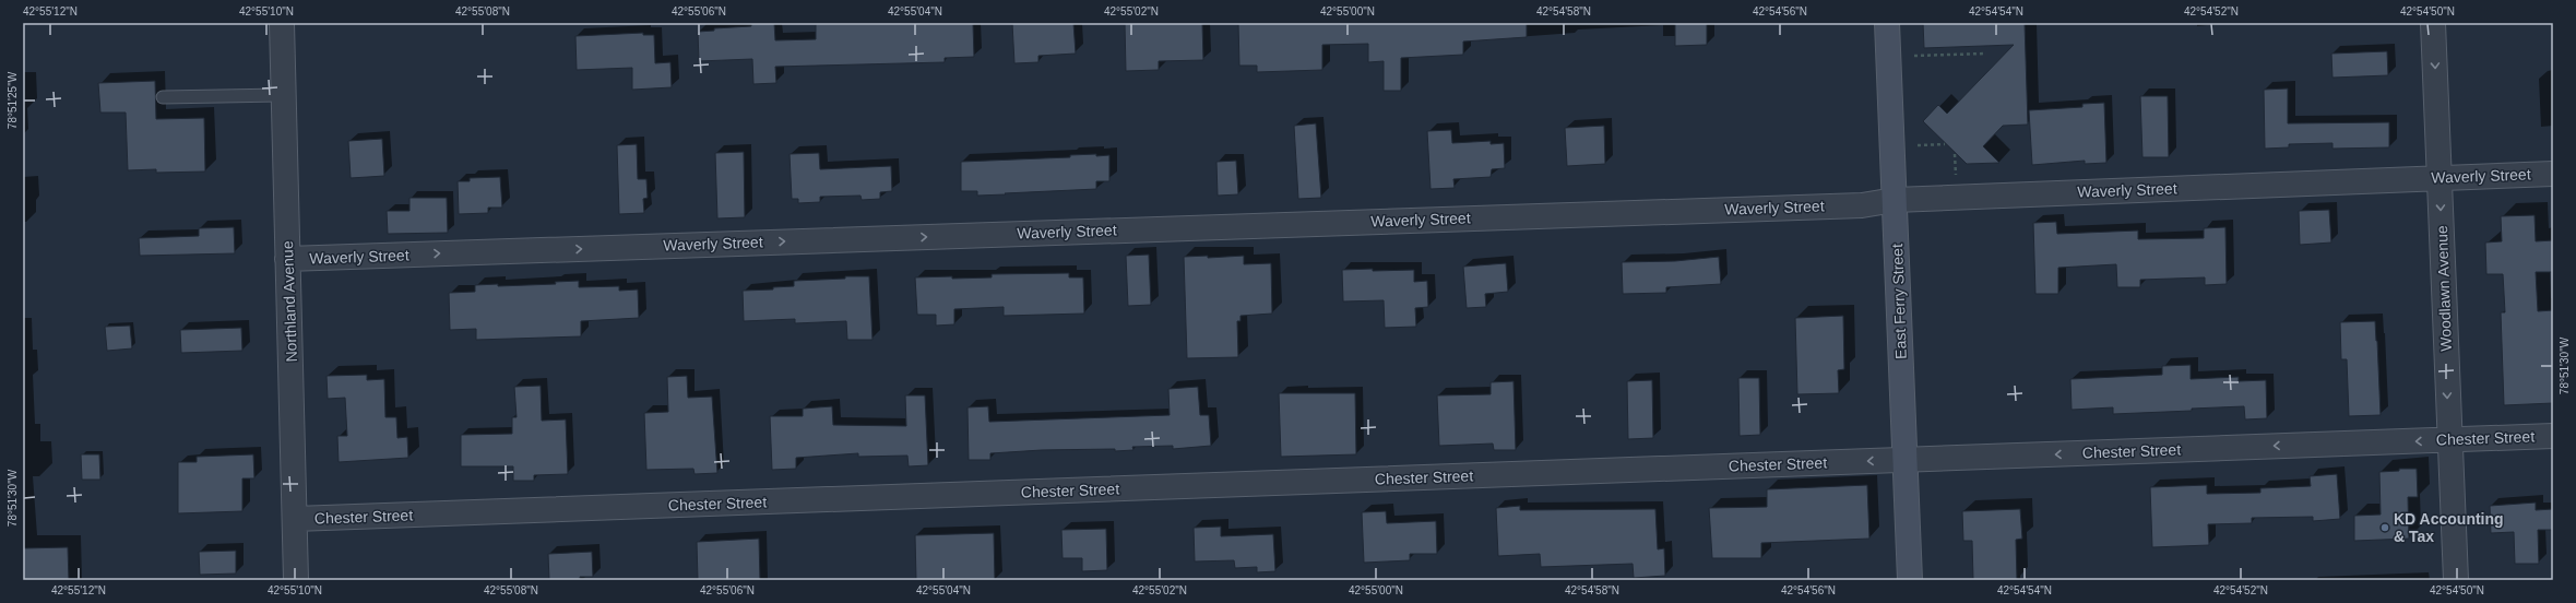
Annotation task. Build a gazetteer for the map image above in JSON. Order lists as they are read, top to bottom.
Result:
{
  "streets": {
    "street": [
      "Waverly Street",
      "Woodlawn Avenue",
      "Northland Avenue",
      "East Ferry Street",
      "Chester Street"
    ]
  },
  "crossings": [
    ["Waverly Street", "Woodlawn Avenue"],
    ["Waverly Street", "Northland Avenue"],
    ["Waverly Street", "East Ferry Street"],
    ["Woodlawn Avenue", "Chester Street"],
    ["Northland Avenue", "Chester Street"],
    ["East Ferry Street", "Chester Street"]
  ],
  "one_way": ["Waverly Street", "Woodlawn Avenue", "Chester Street"],
  "places": ["KD Accounting & Tax"],
  "coordinates": [
    "42°55'12\"N",
    "42°55'10\"N",
    "42°55'08\"N",
    "42°55'06\"N",
    "42°55'04\"N",
    "42°55'02\"N",
    "42°55'00\"N",
    "42°54'58\"N",
    "42°54'56\"N",
    "42°54'54\"N",
    "42°54'52\"N",
    "42°54'50\"N",
    "78°51'25\"W",
    "78°51'30\"W"
  ]
}
